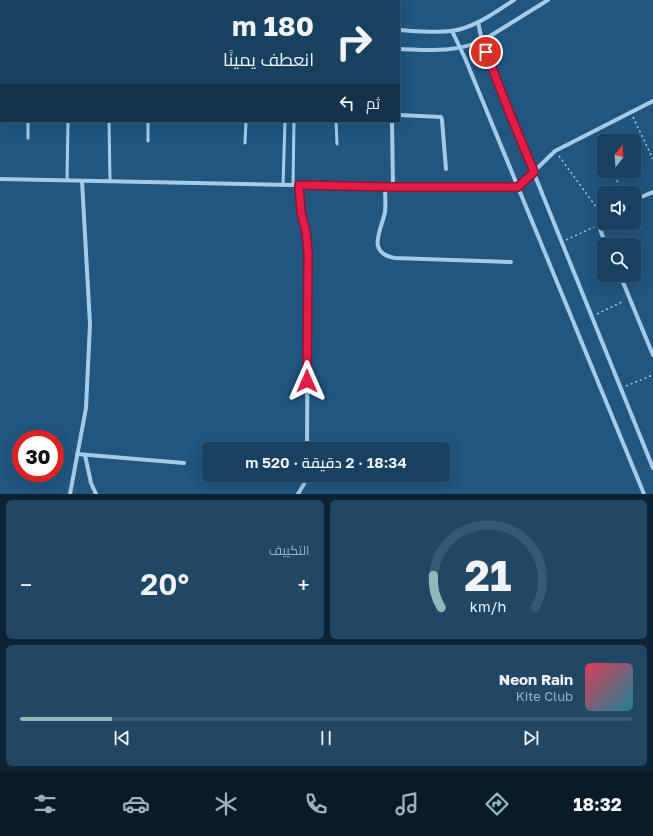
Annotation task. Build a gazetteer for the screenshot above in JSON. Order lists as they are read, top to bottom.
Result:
{
  "north": "top",
  "page": {
    "turn": ["180 m", "انعطف يمينًا"],
    "then": "ثم",
    "limit": "30",
    "trip": "18:34 · 2 دقيقة · 520 m",
    "tile": "التكييف",
    "heat": ["−", "20°", "+"],
    "song": ["Neon Rain", "Kite Club"],
    "tabs": "18:32",
    "gauge": ["21", "km/h"]
  }
}
